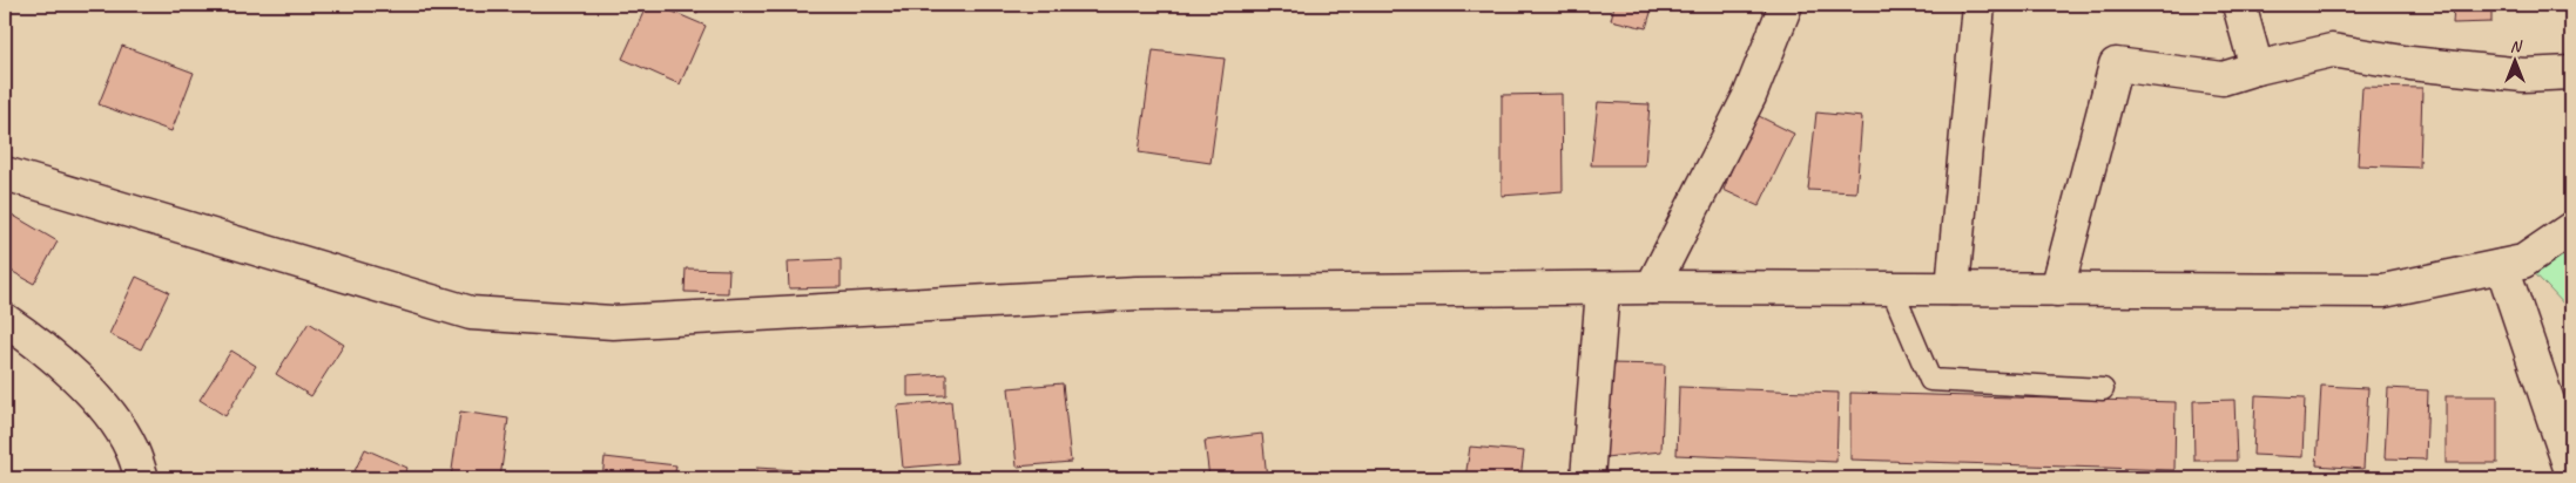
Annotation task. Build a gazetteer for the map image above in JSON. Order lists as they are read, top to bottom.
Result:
{
  "north": "top"
}
